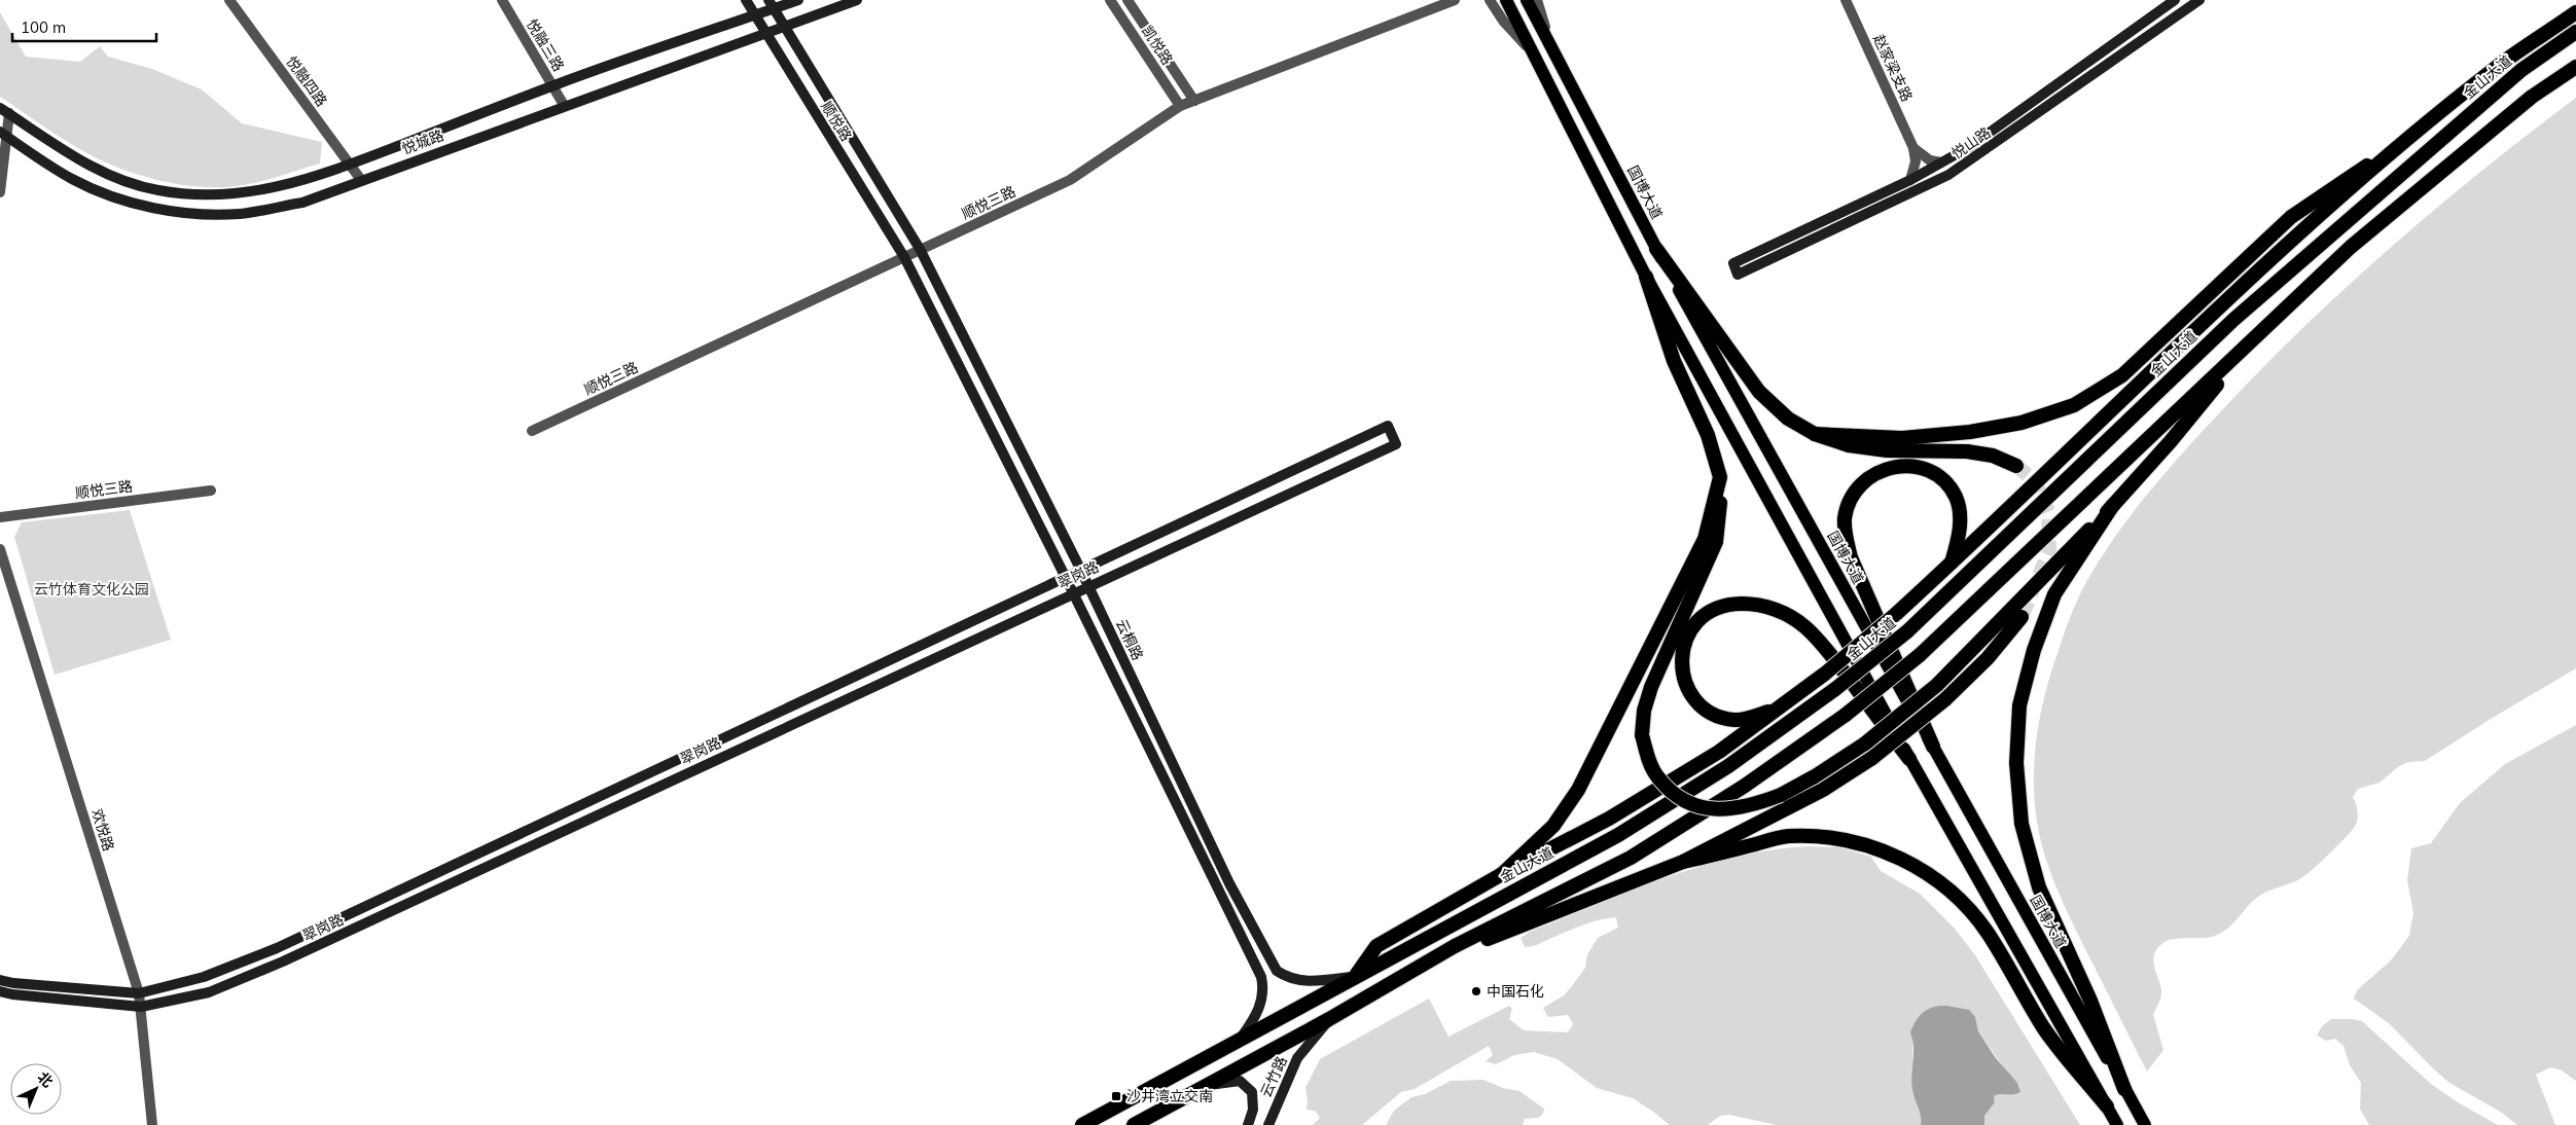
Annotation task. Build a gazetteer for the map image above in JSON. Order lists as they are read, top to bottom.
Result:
{
  "streets": {
    "highway": ["金山大道"],
    "main road": [
      "顺悦路",
      "悦城路",
      "悦山路",
      "国博大道",
      "翠岗路",
      "云桐路",
      "云竹路"
    ],
    "street": [
      "悦融三路",
      "凯悦路",
      "赵家梁支路",
      "悦融四路",
      "顺悦三路",
      "欢悦路"
    ]
  },
  "crossings": [
    ["悦融三路", "悦城路"],
    ["凯悦路", "顺悦三路"],
    ["金山大道", "云桐路"],
    ["悦融四路", "悦城路"],
    ["顺悦路", "悦城路"],
    ["顺悦路", "顺悦三路"],
    ["顺悦路", "云桐路"],
    ["顺悦三路", "云桐路"],
    ["翠岗路", "云桐路"],
    ["翠岗路", "欢悦路"]
  ],
  "parks": ["云竹体育文化公园"],
  "places": {
    "other": ["中国石化"],
    "transit": ["沙井湾立交南"]
  },
  "scale_bar": "100 m",
  "north": "top right"
}
